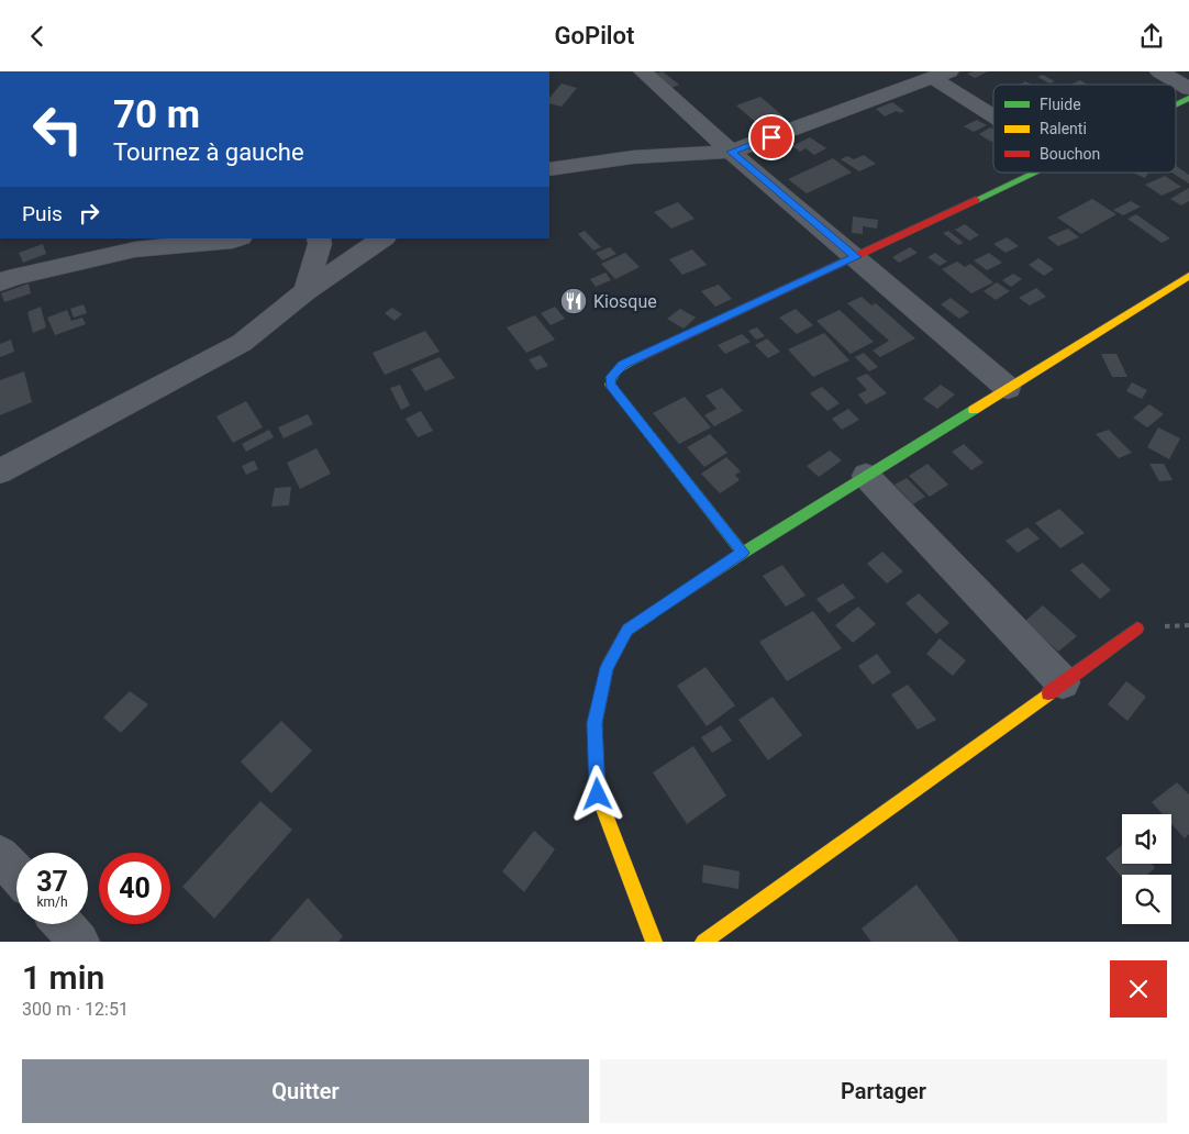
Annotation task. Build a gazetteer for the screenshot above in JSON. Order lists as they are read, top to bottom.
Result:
{
  "places": {
    "restaurant": ["Kiosque"]
  },
  "legend": ["Fluide", "Ralenti", "Bouchon"],
  "page": {
    "header": "GoPilot",
    "turn": ["70 m", "Tournez à gauche"],
    "then": "Puis",
    "speed": "37 km/h",
    "limit": "40",
    "heading": ["1 min", "300 m · 12:51"],
    "buttons": ["Quitter", "Partager"]
  }
}
